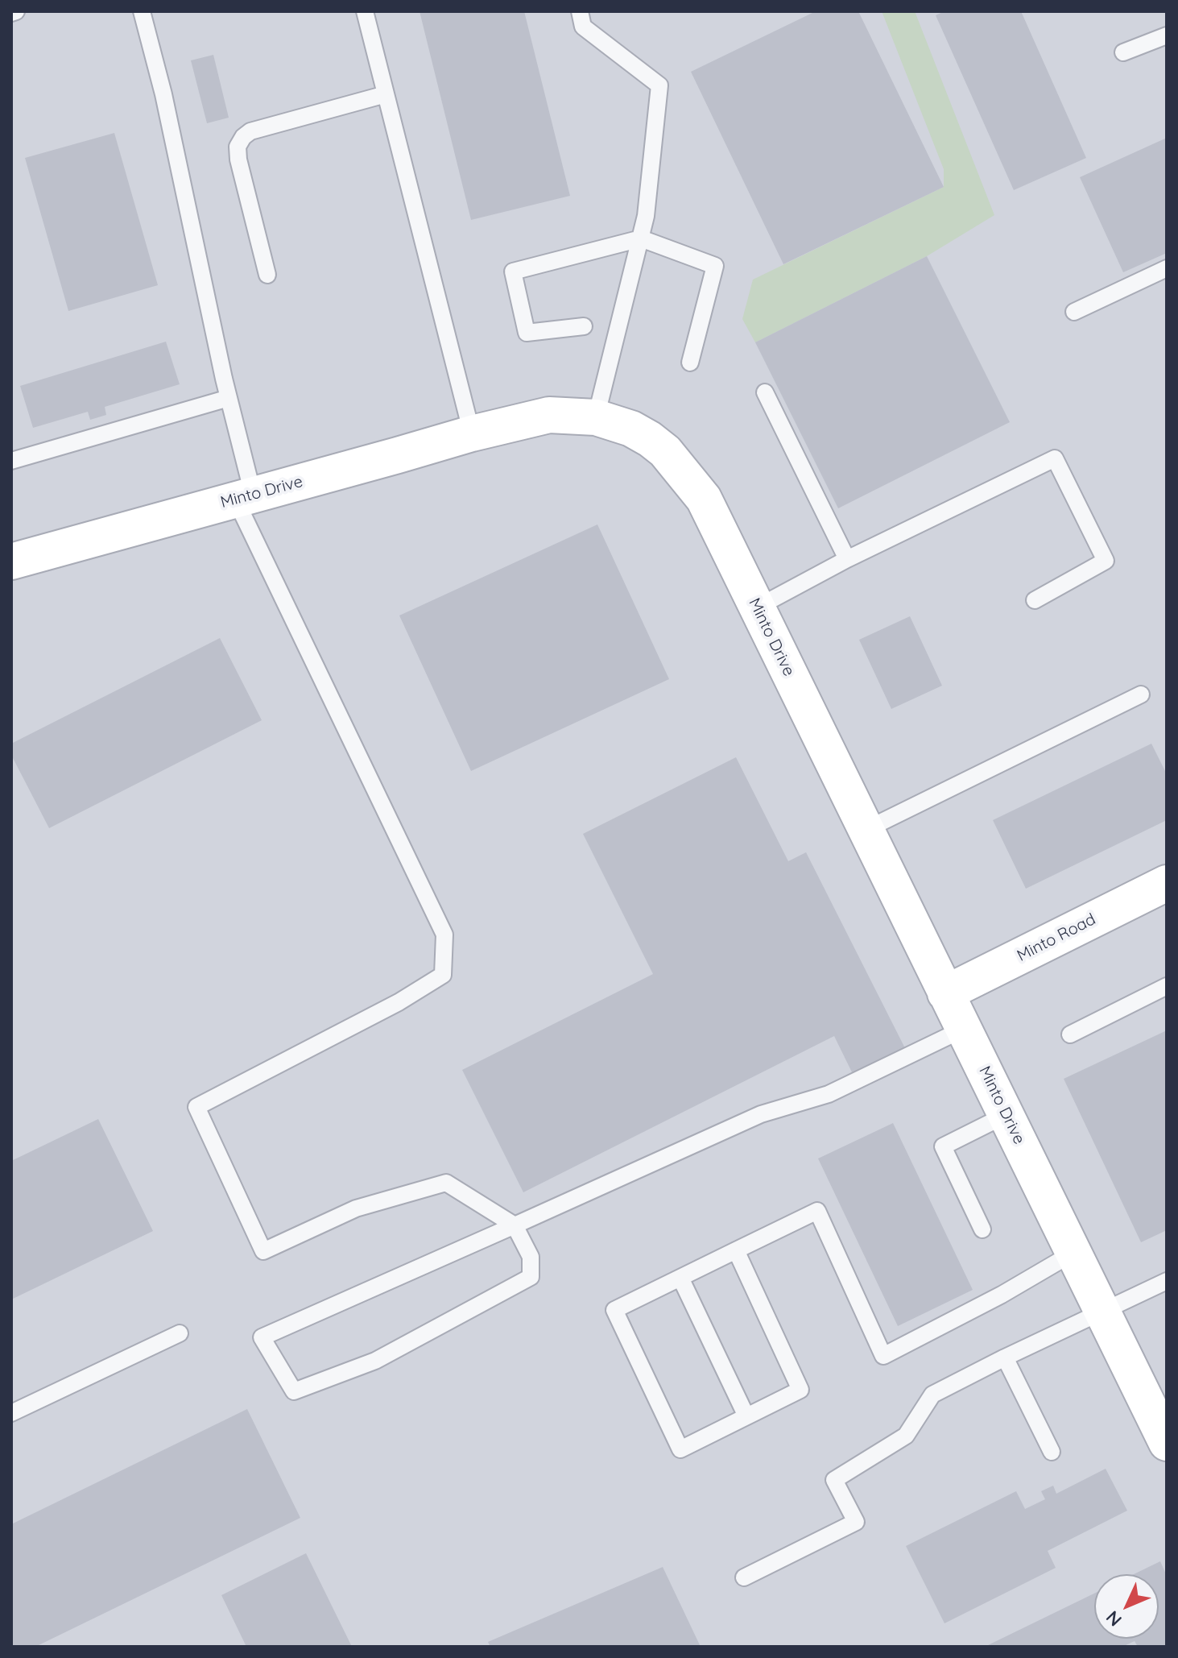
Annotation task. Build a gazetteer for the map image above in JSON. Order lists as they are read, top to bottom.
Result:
{
  "streets": {
    "street": ["Minto Drive", "Minto Road"]
  },
  "crossings": [
    ["Minto Drive", "Minto Road"]
  ],
  "north": "bottom left"
}
